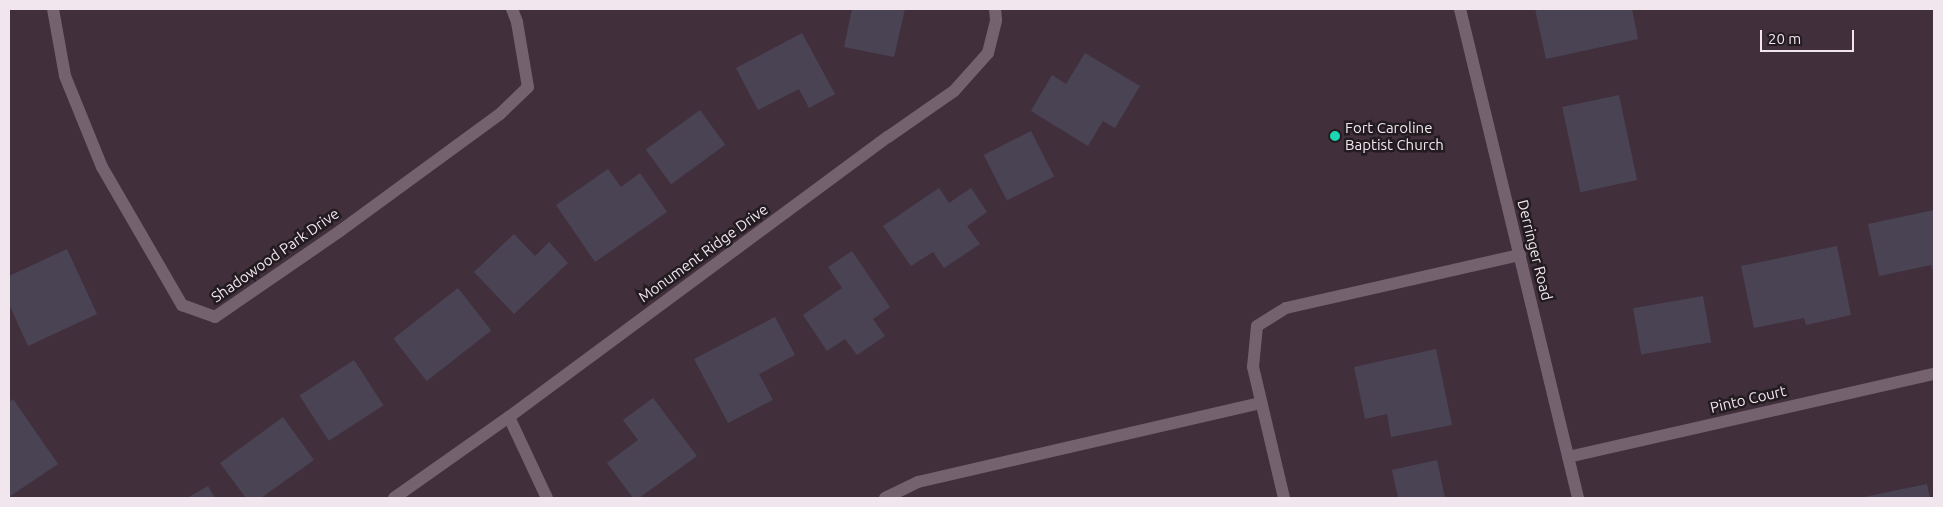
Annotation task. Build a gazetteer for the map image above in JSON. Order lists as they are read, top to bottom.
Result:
{
  "streets": {
    "street": [
      "Derringer Road",
      "Monument Ridge Drive",
      "Shadowood Park Drive",
      "Pinto Court"
    ]
  },
  "crossings": [
    ["Derringer Road", "Pinto Court"]
  ],
  "places": ["Fort Caroline Baptist Church"],
  "scale_bar": "20 m"
}
